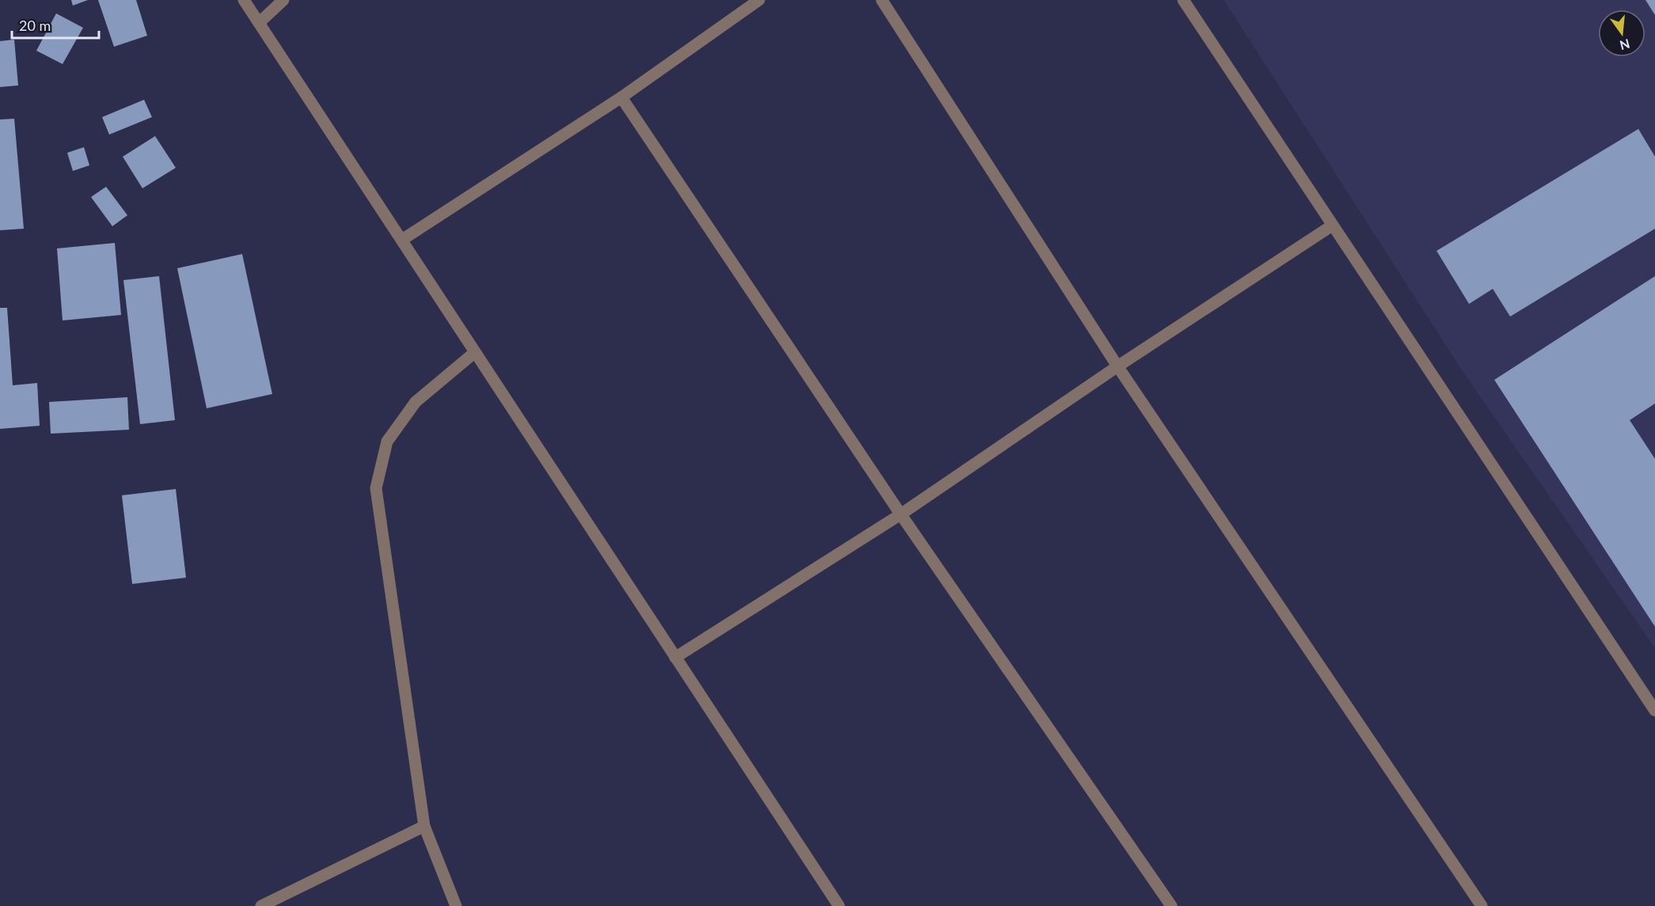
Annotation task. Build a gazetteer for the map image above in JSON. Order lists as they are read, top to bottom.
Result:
{
  "scale_bar": "20 m",
  "north": "bottom"
}
